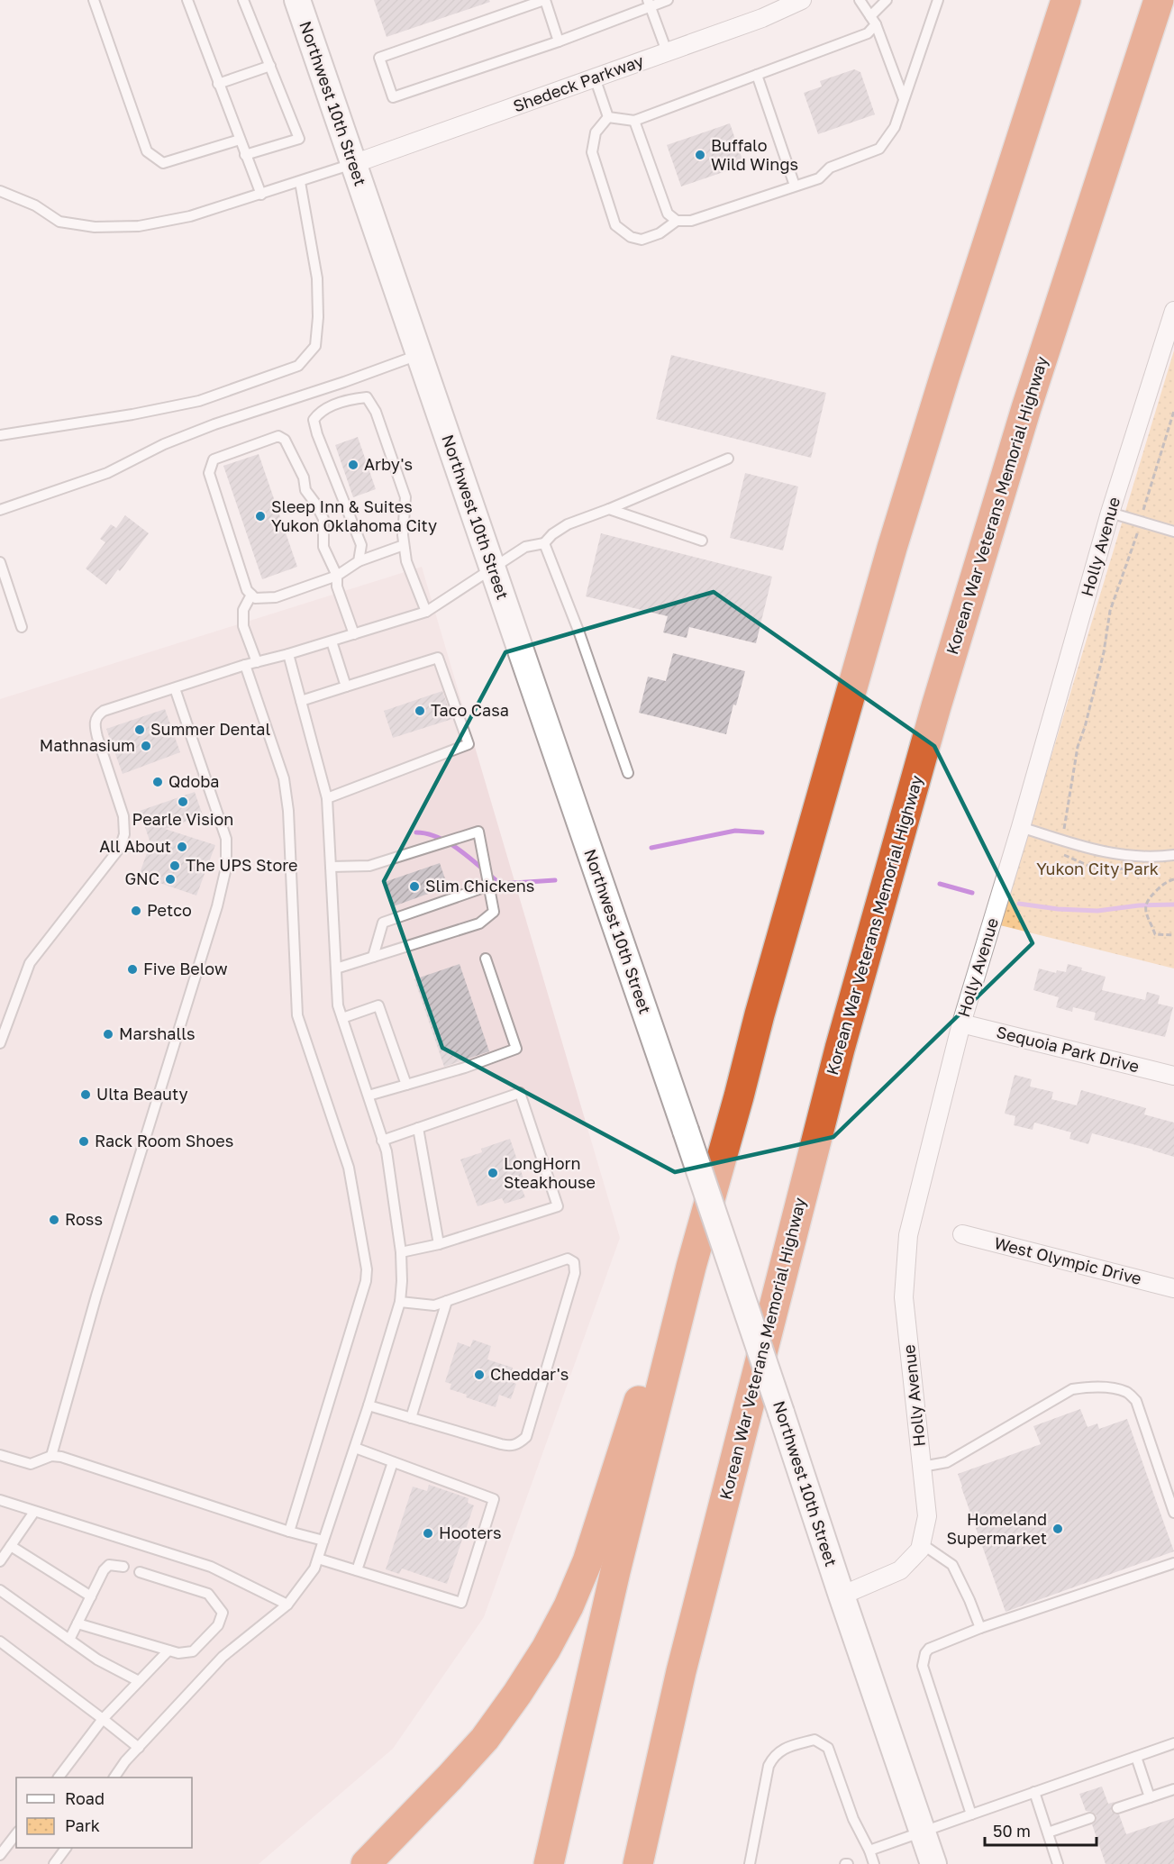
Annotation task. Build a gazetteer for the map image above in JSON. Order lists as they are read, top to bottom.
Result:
{
  "streets": {
    "highway": ["Korean War Veterans Memorial Highway"],
    "main road": ["Northwest 10th Street"],
    "street": [
      "Shedeck Parkway",
      "Holly Avenue",
      "Sequoia Park Drive",
      "West Olympic Drive"
    ]
  },
  "crossings": [
    ["Shedeck Parkway", "Northwest 10th Street"],
    ["Northwest 10th Street", "Holly Avenue"],
    ["Holly Avenue", "Sequoia Park Drive"]
  ],
  "parks": ["Yukon City Park"],
  "places": [
    "Buffalo Wild Wings",
    "Arby's",
    "Sleep Inn & Suites Yukon Oklahoma City",
    "Taco Casa",
    "Summer Dental",
    "Mathnasium",
    "Qdoba",
    "Pearle Vision",
    "All About",
    "The UPS Store",
    "GNC",
    "Slim Chickens",
    "Petco",
    "Five Below",
    "Marshalls",
    "Ulta Beauty",
    "Rack Room Shoes",
    "LongHorn Steakhouse",
    "Ross",
    "Cheddar's",
    "Homeland Supermarket",
    "Hooters"
  ],
  "legend": ["Road", "Park"],
  "scale_bar": "50 m"
}
